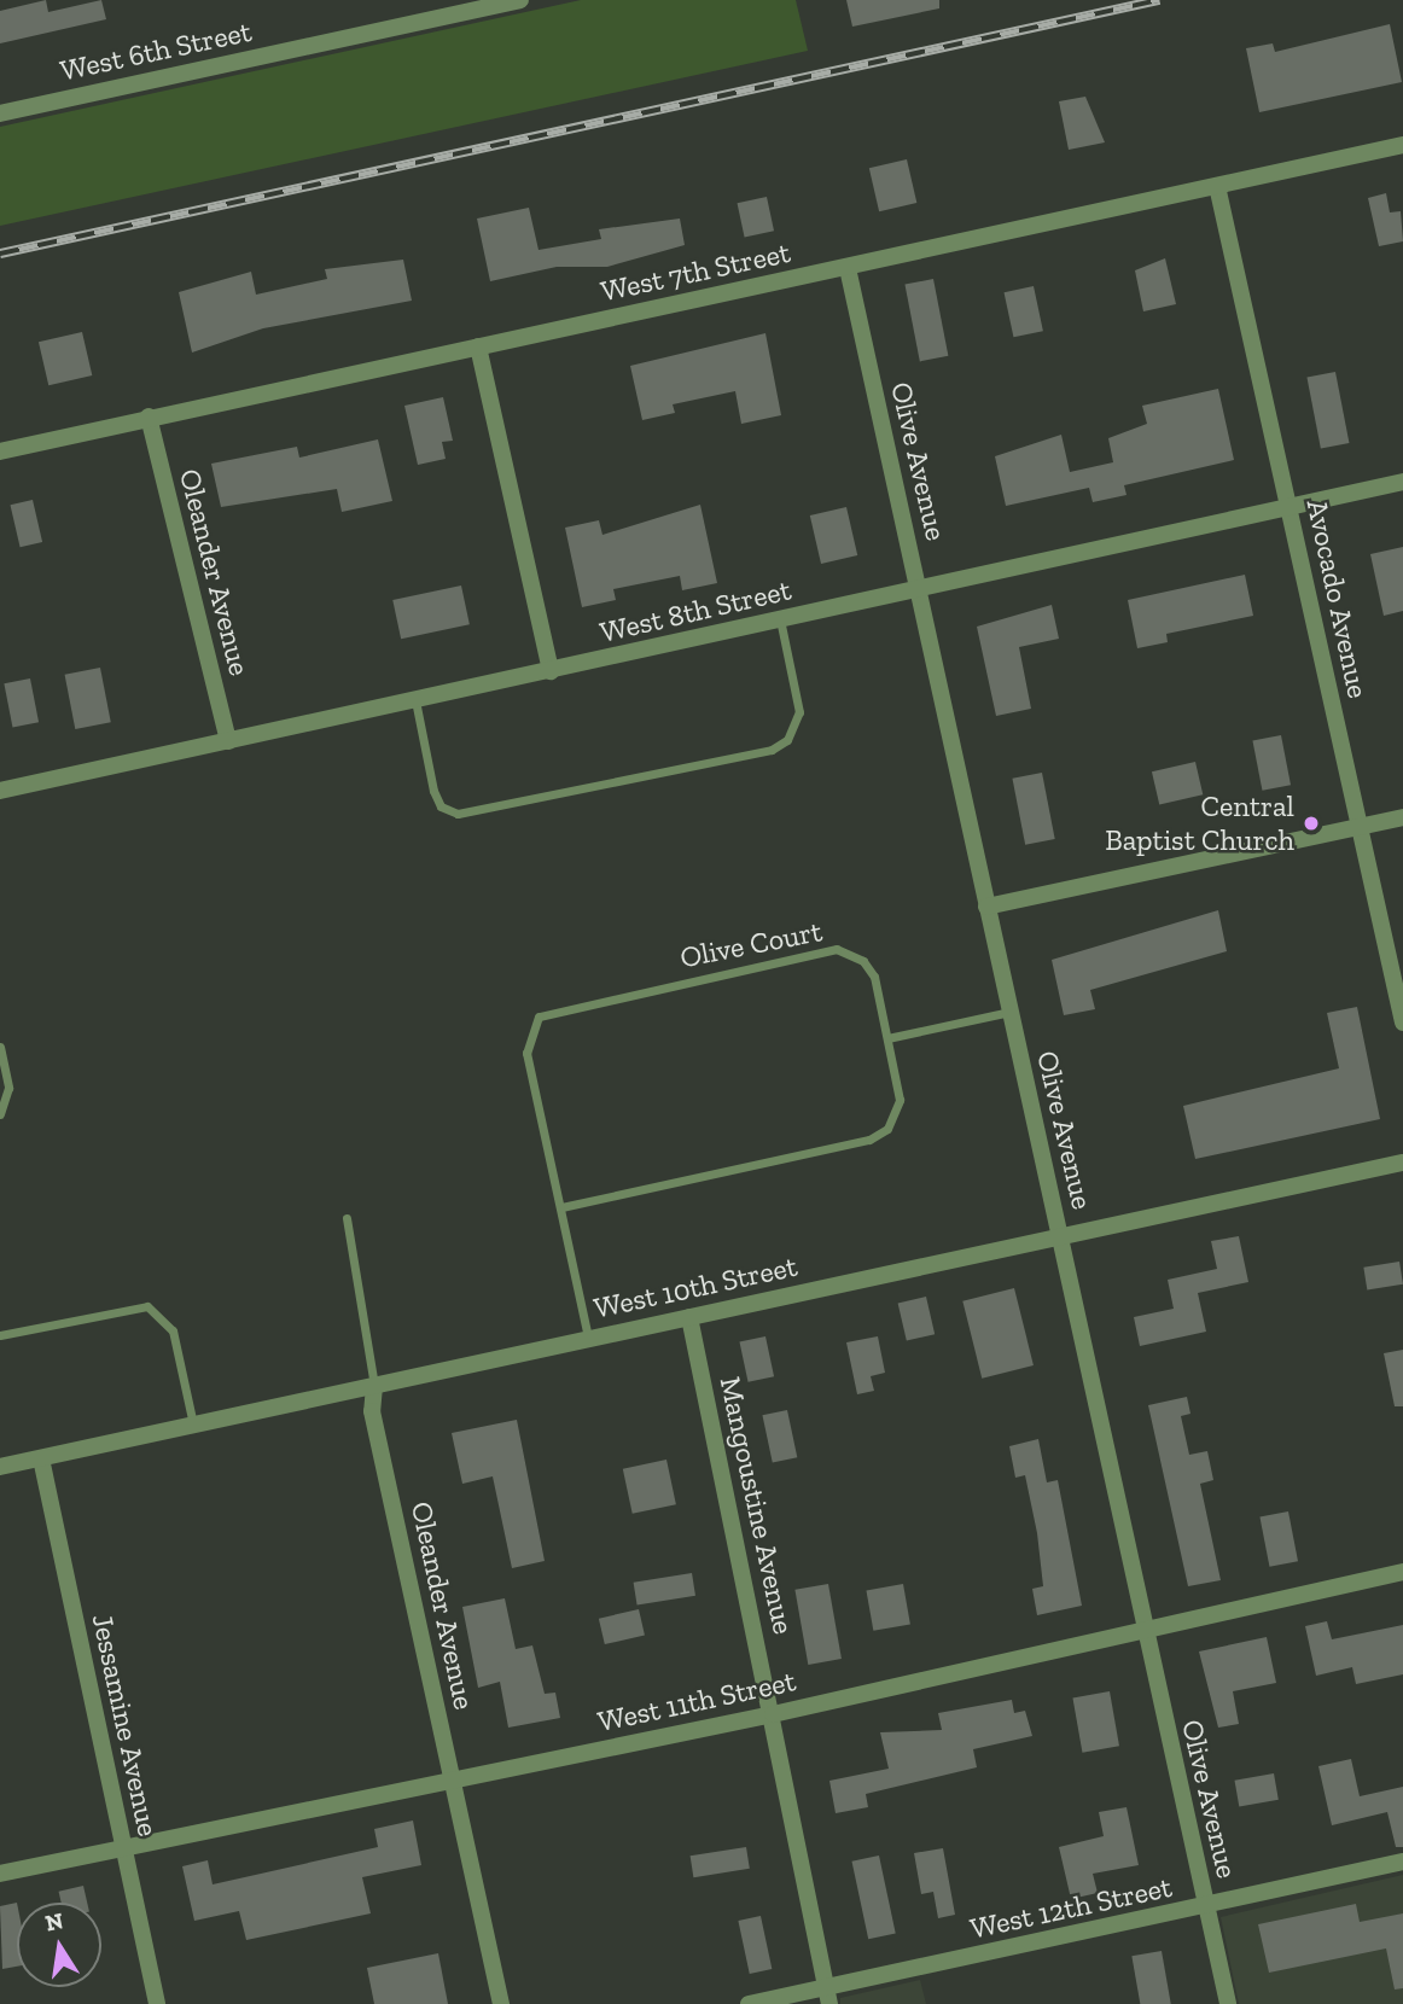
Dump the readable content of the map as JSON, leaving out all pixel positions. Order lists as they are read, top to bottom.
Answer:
{
  "streets": {
    "street": [
      "West 6th Street",
      "West 7th Street",
      "Olive Avenue",
      "Oleander Avenue",
      "Avocado Avenue",
      "West 8th Street",
      "West 10th Street",
      "Mangoustine Avenue",
      "West 11th Street",
      "Jessamine Avenue",
      "West 12th Street"
    ],
    "lane": ["Olive Court"]
  },
  "crossings": [
    ["West 7th Street", "Olive Avenue"],
    ["West 7th Street", "Oleander Avenue"],
    ["West 7th Street", "Avocado Avenue"],
    ["Olive Avenue", "West 8th Street"],
    ["Olive Avenue", "West 10th Street"],
    ["Olive Avenue", "West 11th Street"],
    ["Olive Avenue", "West 12th Street"],
    ["Oleander Avenue", "West 8th Street"],
    ["Oleander Avenue", "West 10th Street"],
    ["Oleander Avenue", "West 11th Street"],
    ["Avocado Avenue", "West 8th Street"],
    ["Olive Court", "West 10th Street"],
    ["West 10th Street", "Mangoustine Avenue"],
    ["West 10th Street", "Jessamine Avenue"],
    ["Mangoustine Avenue", "West 11th Street"],
    ["Mangoustine Avenue", "West 12th Street"],
    ["West 11th Street", "Jessamine Avenue"]
  ],
  "places": ["Central Baptist Church"],
  "north": "top"
}
